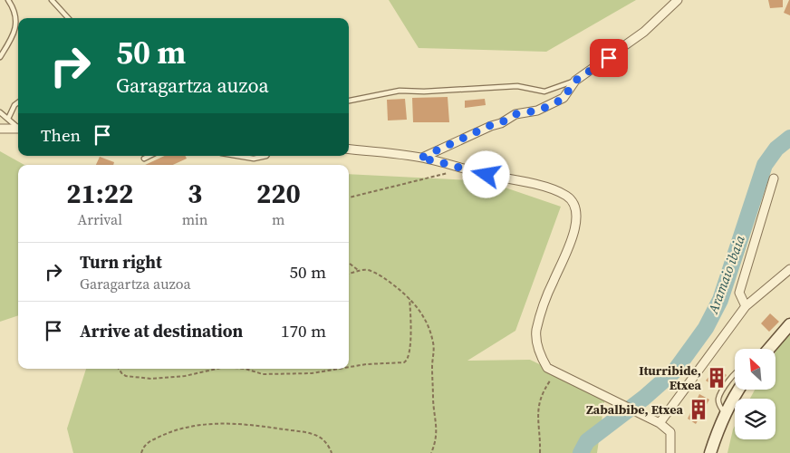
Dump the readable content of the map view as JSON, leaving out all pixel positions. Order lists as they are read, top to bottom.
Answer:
{
  "water": ["Aramaio ibaia"],
  "places": {
    "building": ["Iturribide, Etxea", "Zabalbibe, Etxea"]
  },
  "north": "top left",
  "page": {
    "turn": ["50 m", "Garagartza auzoa"],
    "then": "Then",
    "eta": [
      "21:22",
      "Arrival",
      "3",
      "min",
      "220",
      "m"
    ],
    "list": [
      {
        "name": "Turn right",
        "note": "Garagartza auzoa",
        "value": "50 m"
      },
      {
        "name": "Arrive at destination",
        "value": "170 m"
      }
    ]
  }
}
